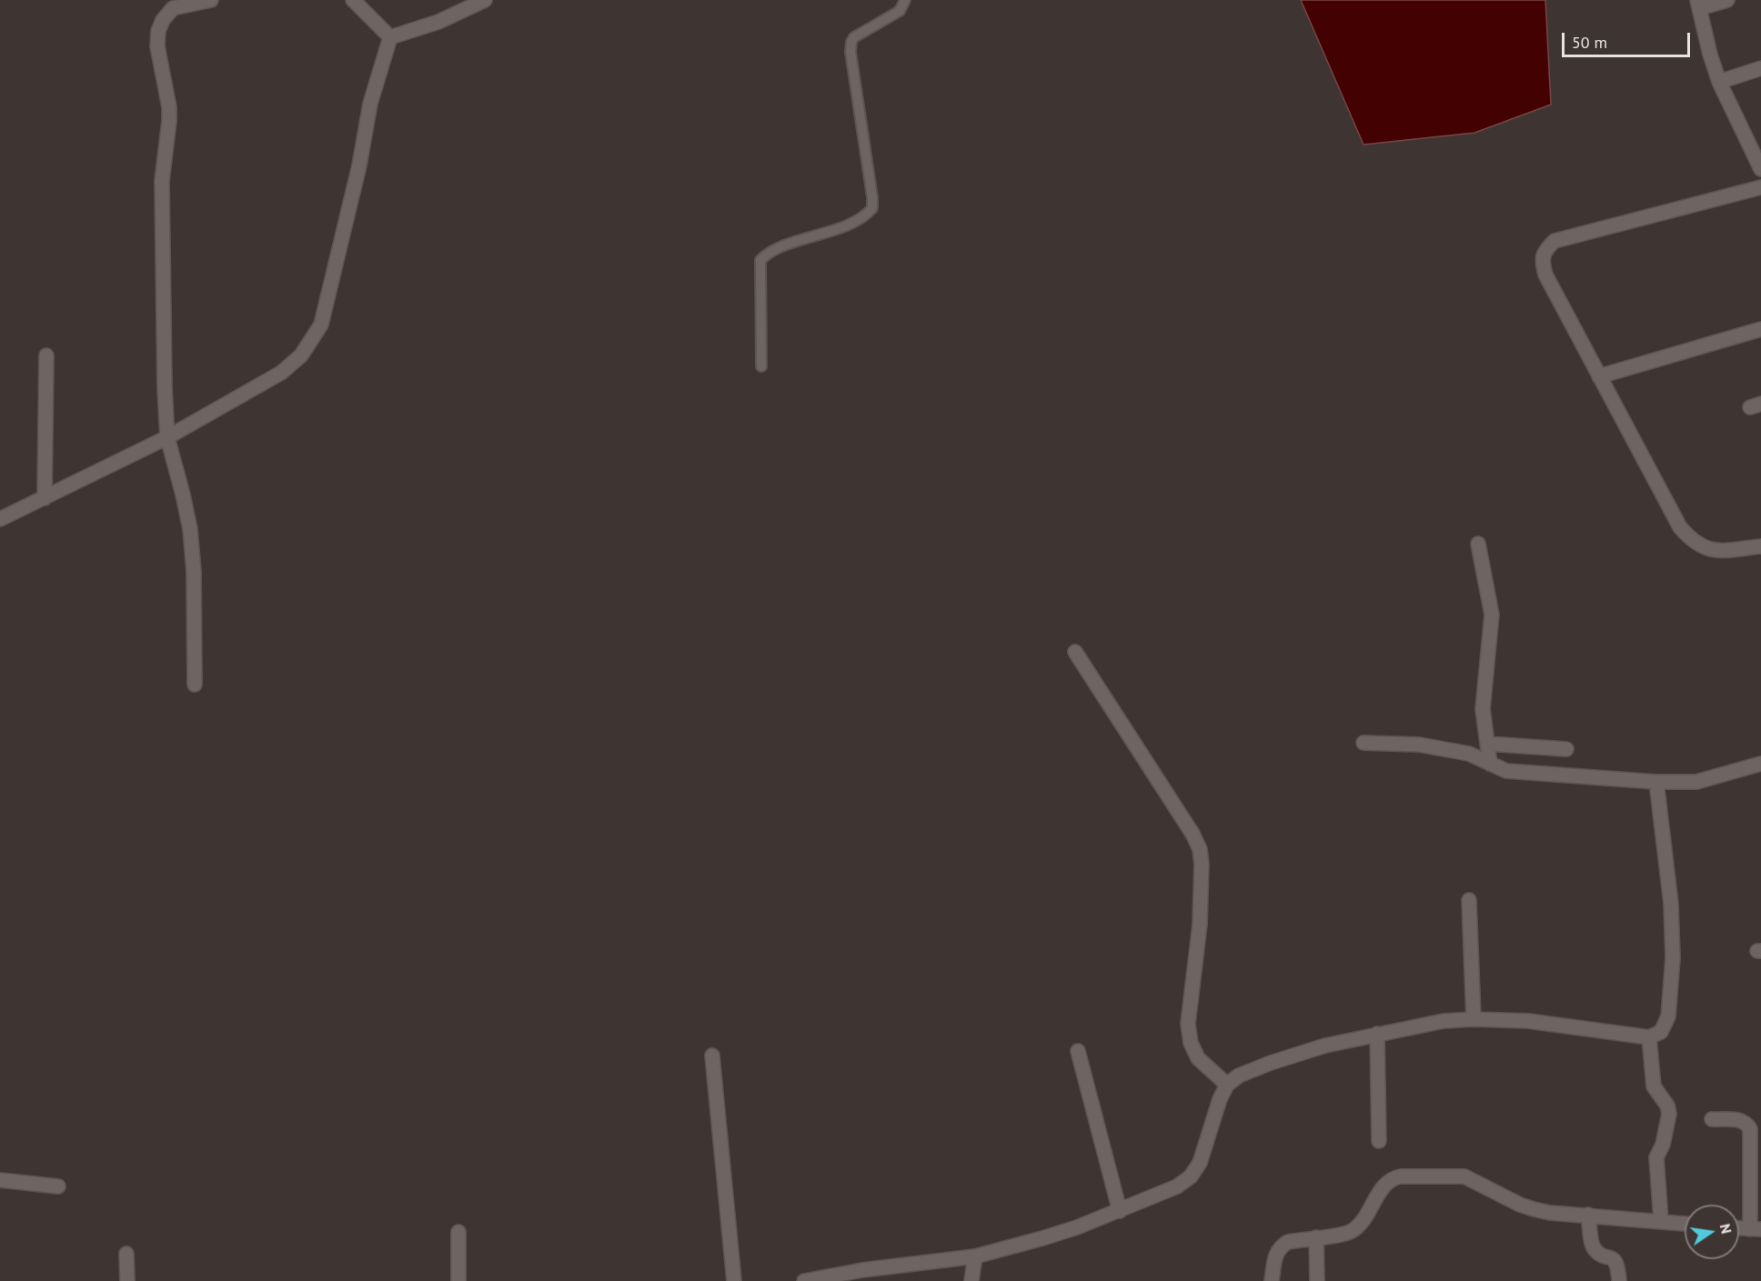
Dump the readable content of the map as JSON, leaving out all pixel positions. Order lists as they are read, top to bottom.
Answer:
{
  "scale_bar": "50 m",
  "north": "right"
}
